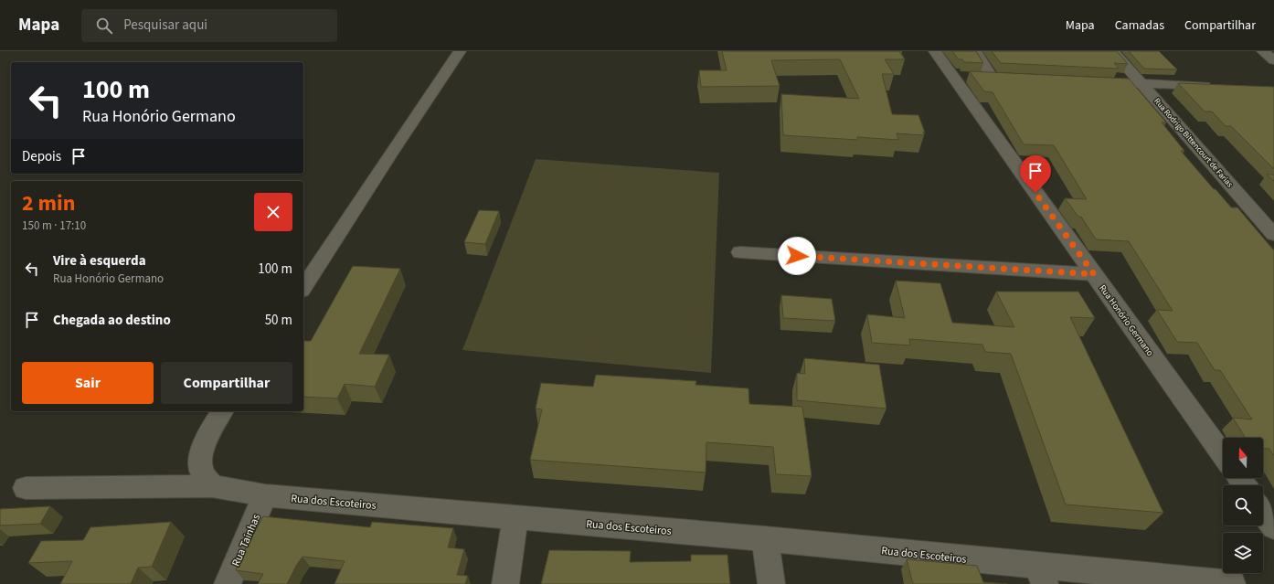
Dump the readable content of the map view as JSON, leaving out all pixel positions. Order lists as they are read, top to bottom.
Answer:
{
  "streets": {
    "street": [
      "Rua Rodrigo Bittencourt de Farias",
      "Rua Honório Germano",
      "Rua dos Escoteiros",
      "Rua Tainhas"
    ]
  },
  "crossings": [
    ["Rua dos Escoteiros", "Rua Tainhas"]
  ],
  "north": "top",
  "page": {
    "header": "Mapa",
    "search": "Pesquisar aqui",
    "nav": ["Mapa", "Camadas", "Compartilhar"],
    "turn": ["100 m", "Rua Honório Germano"],
    "then": "Depois",
    "heading": ["2 min", "150 m · 17:10"],
    "list": [
      {
        "name": "Vire à esquerda",
        "note": "Rua Honório Germano",
        "value": "100 m"
      },
      {
        "name": "Chegada ao destino",
        "value": "50 m"
      }
    ],
    "buttons": ["Sair", "Compartilhar"]
  }
}
